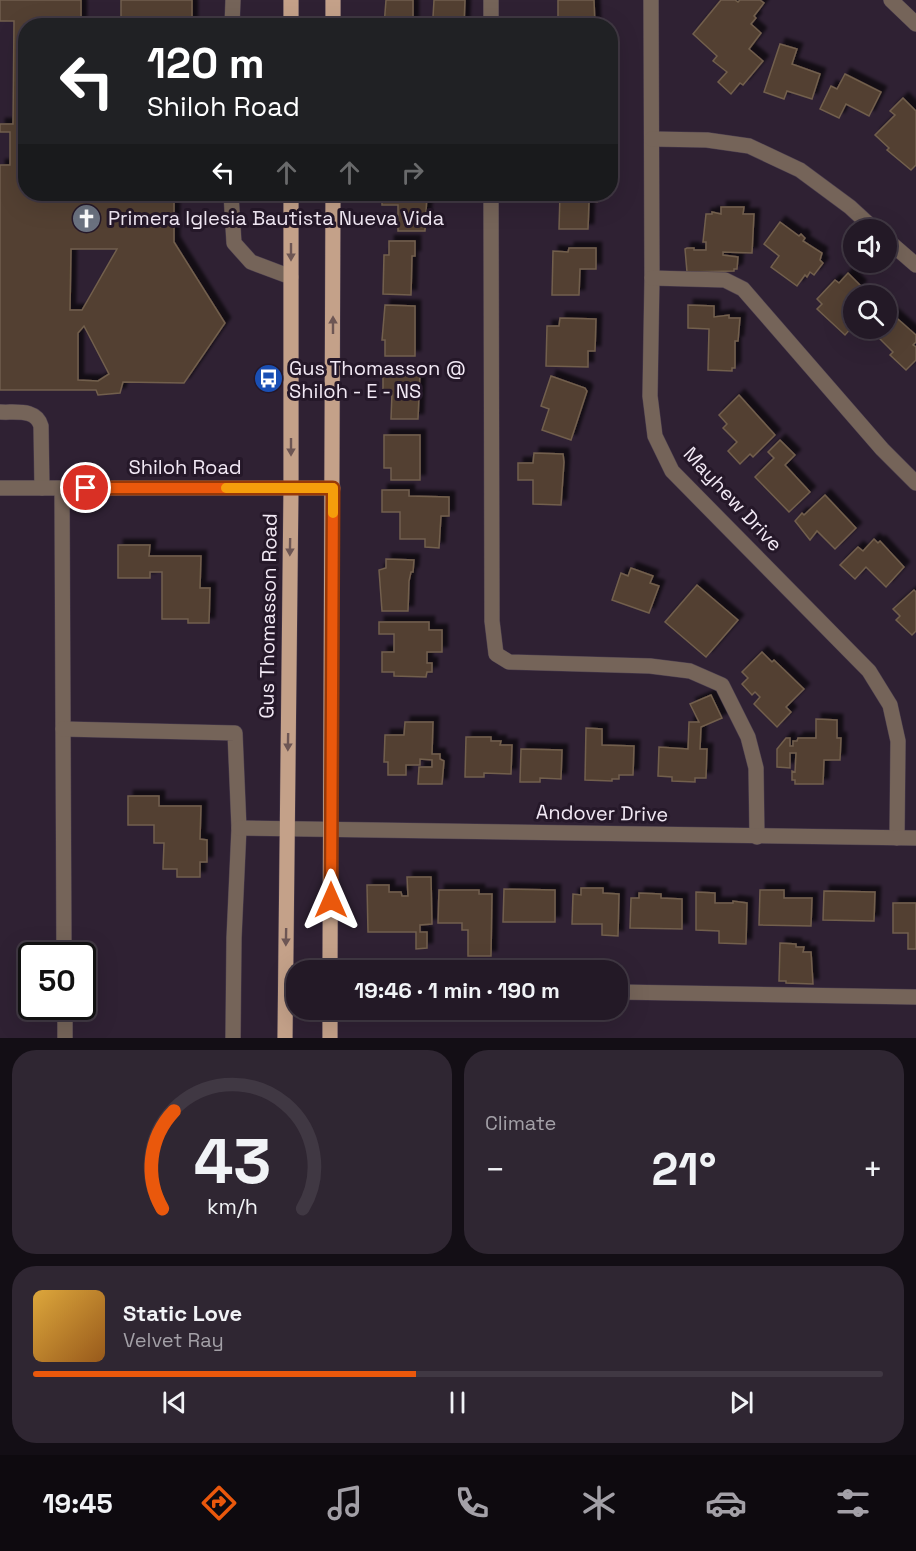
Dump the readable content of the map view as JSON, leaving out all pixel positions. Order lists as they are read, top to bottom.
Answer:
{
  "streets": {
    "main road": ["Gus Thomasson Road"],
    "street": ["Shiloh Road", "Mayhew Drive", "Andover Drive"]
  },
  "crossings": [
    ["Shiloh Road", "Gus Thomasson Road"],
    ["Mayhew Drive", "Andover Drive"],
    ["Gus Thomasson Road", "Andover Drive"]
  ],
  "places": {
    "church": ["Primera Iglesia Bautista Nueva Vida"],
    "bus stop": ["Gus Thomasson @ Shiloh - E - NS"]
  },
  "page": {
    "turn": ["120 m", "Shiloh Road"],
    "limit": "50",
    "trip": "19:46 · 1 min · 190 m",
    "tile": "Climate",
    "heat": ["−", "21°", "+"],
    "song": ["Static Love", "Velvet Ray"],
    "tabs": "19:45",
    "gauge": ["43", "km/h"]
  }
}
